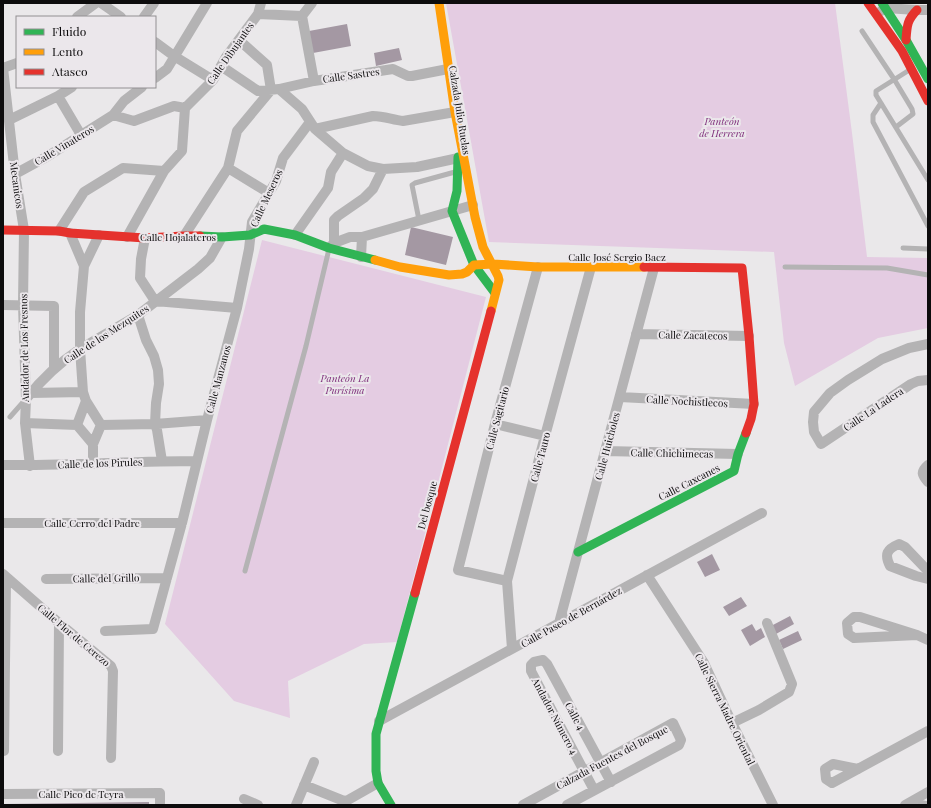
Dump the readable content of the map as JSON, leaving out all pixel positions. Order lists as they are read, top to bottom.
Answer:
{
  "streets": {
    "street": [
      "Calle Dibujantes",
      "Calle Sastres",
      "Calzada Julio Ruelas",
      "Calle Vinateros",
      "Mecanicos",
      "Calle Meseros",
      "Calle Hojalateros",
      "Calle José Sergio Baez",
      "Calle de los Mezquites",
      "Calle Zacatecos",
      "Andador de Los Fresnos",
      "Calle Manzanos",
      "Calle Nochistlecos",
      "Calle La Ladera",
      "Calle Sagitario",
      "Calle Huicholes",
      "Calle Chichimecas",
      "Calle Tauro",
      "Calle de los Pirules",
      "Calle Caxcanes",
      "Del bosque",
      "Calle Cerro del Padre",
      "Calle del Grillo",
      "Calle Paseo de Bernárdez",
      "Calle Flor de Cerezo",
      "Calle Sierra Madre Oriental",
      "Andador Número 4",
      "Calle 4",
      "Calzada Fuentes del Bosque",
      "Calle Pico de Teyra"
    ]
  },
  "crossings": [
    ["Calle Dibujantes", "Calle Sastres"],
    ["Calle Sastres", "Calzada Julio Ruelas"],
    ["Calzada Julio Ruelas", "Calle José Sergio Baez"],
    ["Calzada Julio Ruelas", "Del bosque"],
    ["Calle Vinateros", "Mecanicos"],
    ["Mecanicos", "Calle Hojalateros"],
    ["Mecanicos", "Andador de Los Fresnos"],
    ["Calle Meseros", "Calle Hojalateros"],
    ["Calle Meseros", "Calle Manzanos"],
    ["Calle Hojalateros", "Calle de los Mezquites"],
    ["Calle Hojalateros", "Andador de Los Fresnos"],
    ["Calle Hojalateros", "Calle Manzanos"],
    ["Calle José Sergio Baez", "Calle Sagitario"],
    ["Calle José Sergio Baez", "Calle Huicholes"],
    ["Calle José Sergio Baez", "Calle Tauro"],
    ["Calle José Sergio Baez", "Calle Caxcanes"],
    ["Calle José Sergio Baez", "Del bosque"],
    ["Calle de los Mezquites", "Andador de Los Fresnos"],
    ["Calle Zacatecos", "Calle Huicholes"],
    ["Calle Zacatecos", "Calle Caxcanes"],
    ["Andador de Los Fresnos", "Calle de los Pirules"],
    ["Calle Manzanos", "Calle de los Pirules"],
    ["Calle Manzanos", "Calle Cerro del Padre"],
    ["Calle Manzanos", "Calle del Grillo"],
    ["Calle Nochistlecos", "Calle Huicholes"],
    ["Calle Nochistlecos", "Calle Caxcanes"],
    ["Calle Sagitario", "Calle Tauro"],
    ["Calle Huicholes", "Calle Chichimecas"],
    ["Calle Huicholes", "Calle Caxcanes"],
    ["Calle Huicholes", "Calle Paseo de Bernárdez"],
    ["Calle Chichimecas", "Calle Caxcanes"],
    ["Calle Tauro", "Calle Paseo de Bernárdez"],
    ["Del bosque", "Calle Paseo de Bernárdez"],
    ["Calle Paseo de Bernárdez", "Calle Sierra Madre Oriental"],
    ["Andador Número 4", "Calle 4"],
    ["Andador Número 4", "Calzada Fuentes del Bosque"],
    ["Calle 4", "Calzada Fuentes del Bosque"]
  ],
  "parks": ["Panteón de Herrera", "Panteón La Purísima"],
  "legend": ["Fluido", "Lento", "Atasco"]
}
